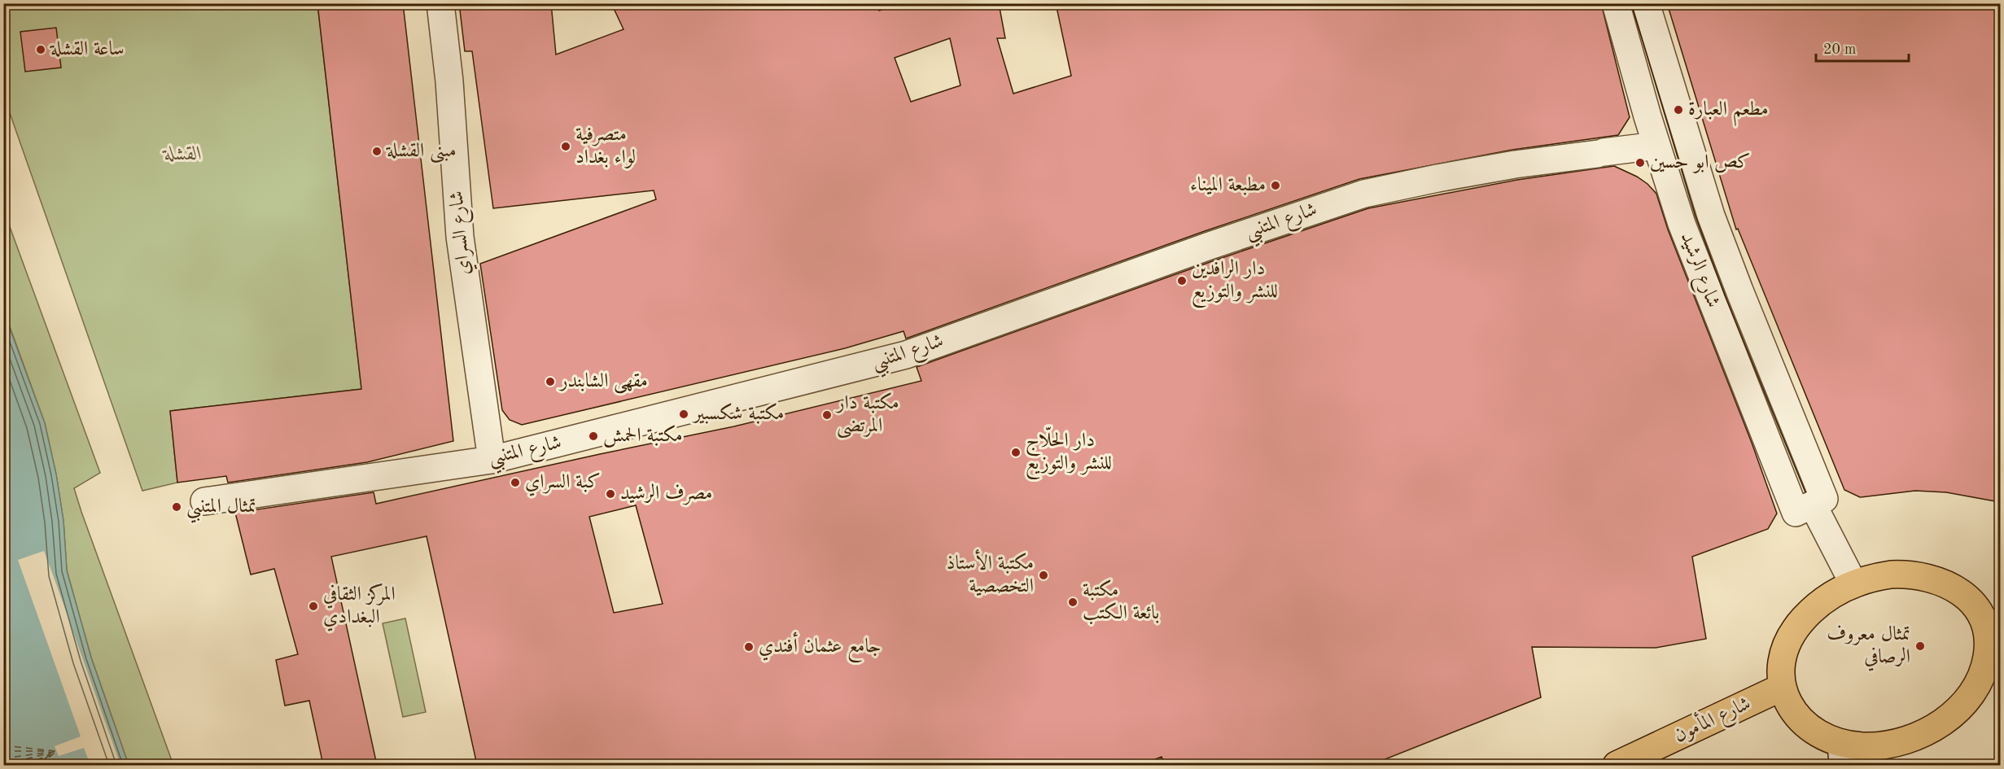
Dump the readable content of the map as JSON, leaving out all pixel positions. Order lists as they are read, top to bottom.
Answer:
{
  "streets": {
    "main road": ["شارع المأمون"],
    "street": ["شارع المتنبي", "شارع السراي", "شارع الرشيد"]
  },
  "crossings": [
    ["شارع المتنبي", "شارع السراي"],
    ["شارع المتنبي", "شارع الرشيد"]
  ],
  "parks": ["القشلة"],
  "places": [
    "ساعة القشلة",
    "مطعم العبارة",
    "متصرفية لواء بغداد",
    "مبنى القشلة",
    "كص ابو حسين",
    "مطبعة الميناء",
    "دار الرافدين للنشر والتوزيع",
    "مقهى الشابندر",
    "مكتبة شكسبير",
    "مكتبة دار المرتضى",
    "مكتبة الحمش",
    "دار الحلّاج للنشر والتوزيع",
    "كبة السراي",
    "مصرف الرشيد",
    "تمثال المتنبي",
    "مكتبة الأستاذ التخصصية",
    "مكتبة بائعة الكتب",
    "المركز الثقافي البغدادي",
    "تمثال معروف الرصافي",
    "جامع عثمان أفندي"
  ],
  "scale_bar": "20 m"
}
